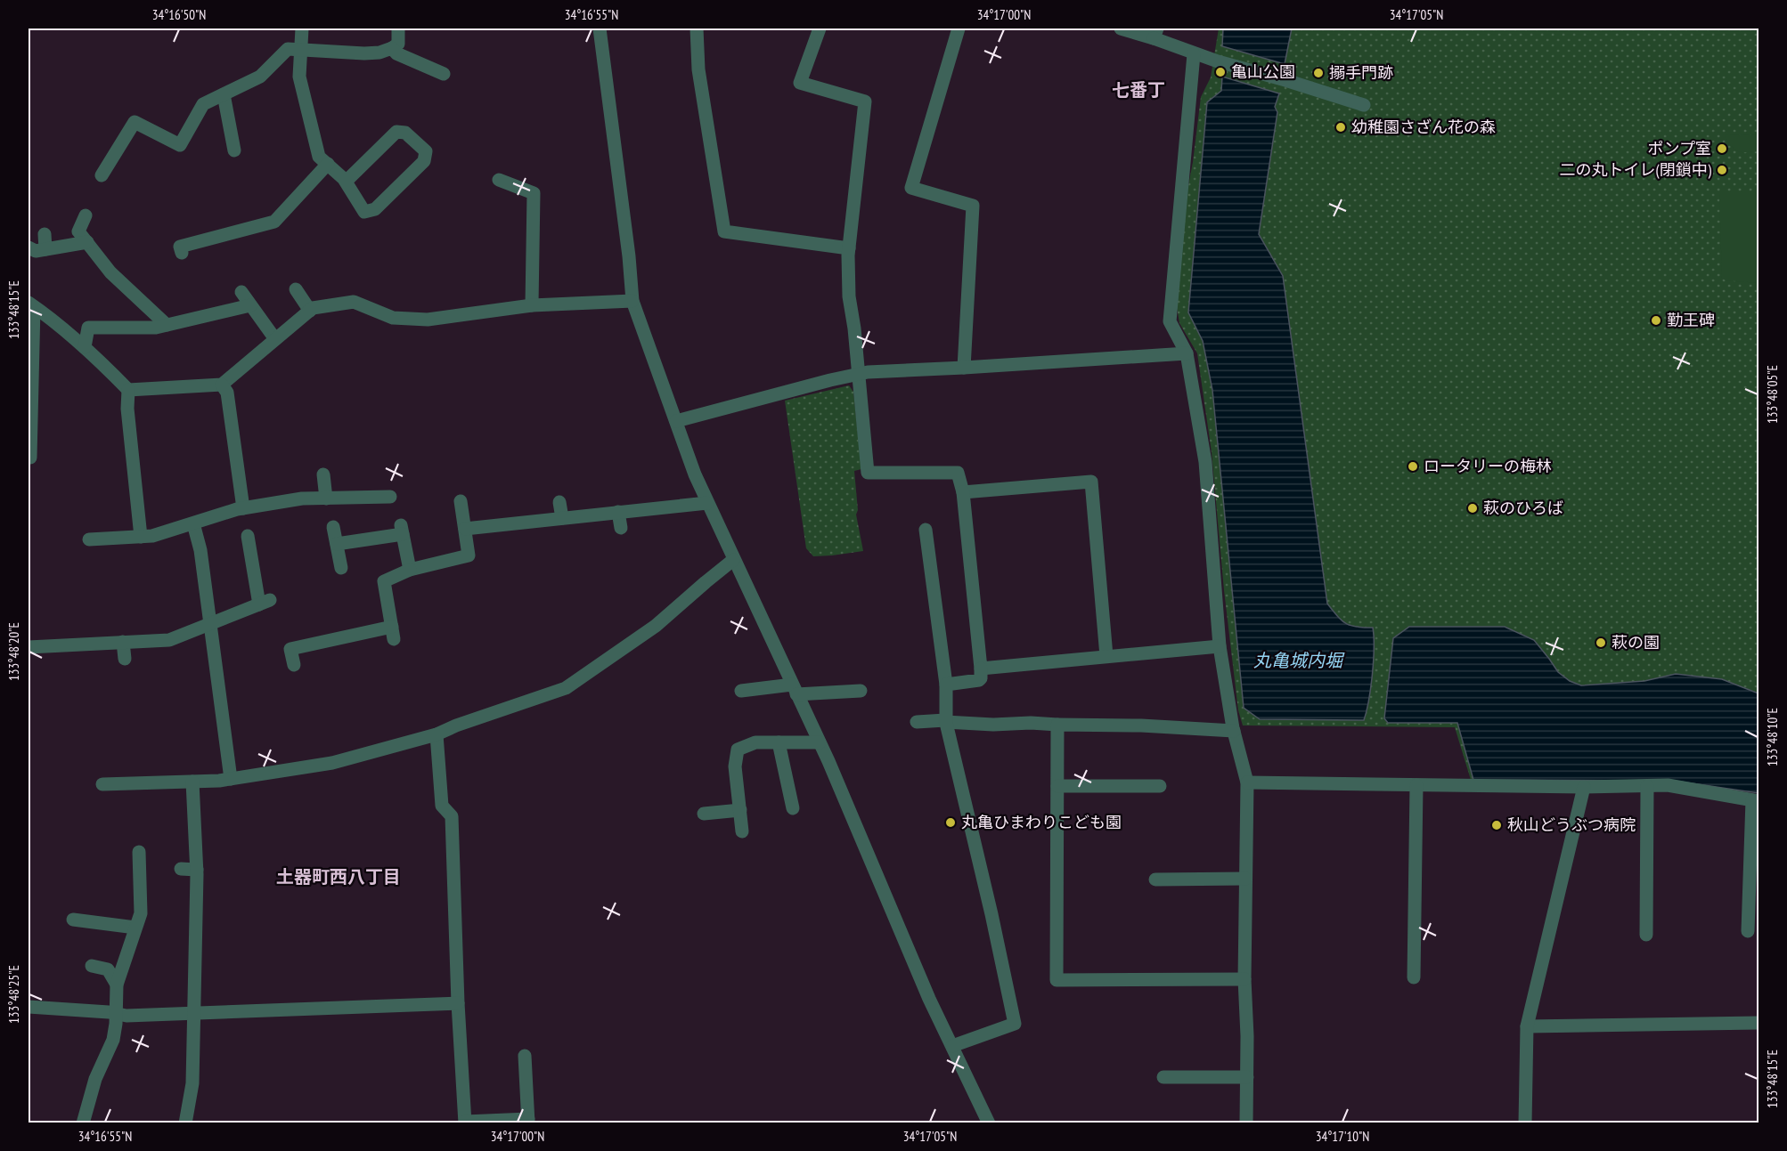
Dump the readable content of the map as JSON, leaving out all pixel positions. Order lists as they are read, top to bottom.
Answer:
{
  "districts": ["七番丁", "土器町西八丁目"],
  "water": ["丸亀城内堀"],
  "places": [
    "亀山公園",
    "搦手門跡",
    "幼稚園さざん花の森",
    "ポンプ室",
    "二の丸トイレ(閉鎖中)",
    "勤王碑",
    "ロータリーの梅林",
    "萩のひろば",
    "萩の園",
    "丸亀ひまわりこども園",
    "秋山どうぶつ病院"
  ],
  "coordinates": [
    "34°16'50\"N",
    "34°16'55\"N",
    "34°17'00\"N",
    "34°17'05\"N",
    "133°48'15\"E",
    "133°48'05\"E",
    "133°48'20\"E",
    "133°48'10\"E",
    "133°48'25\"E",
    "34°17'10\"N"
  ]
}
